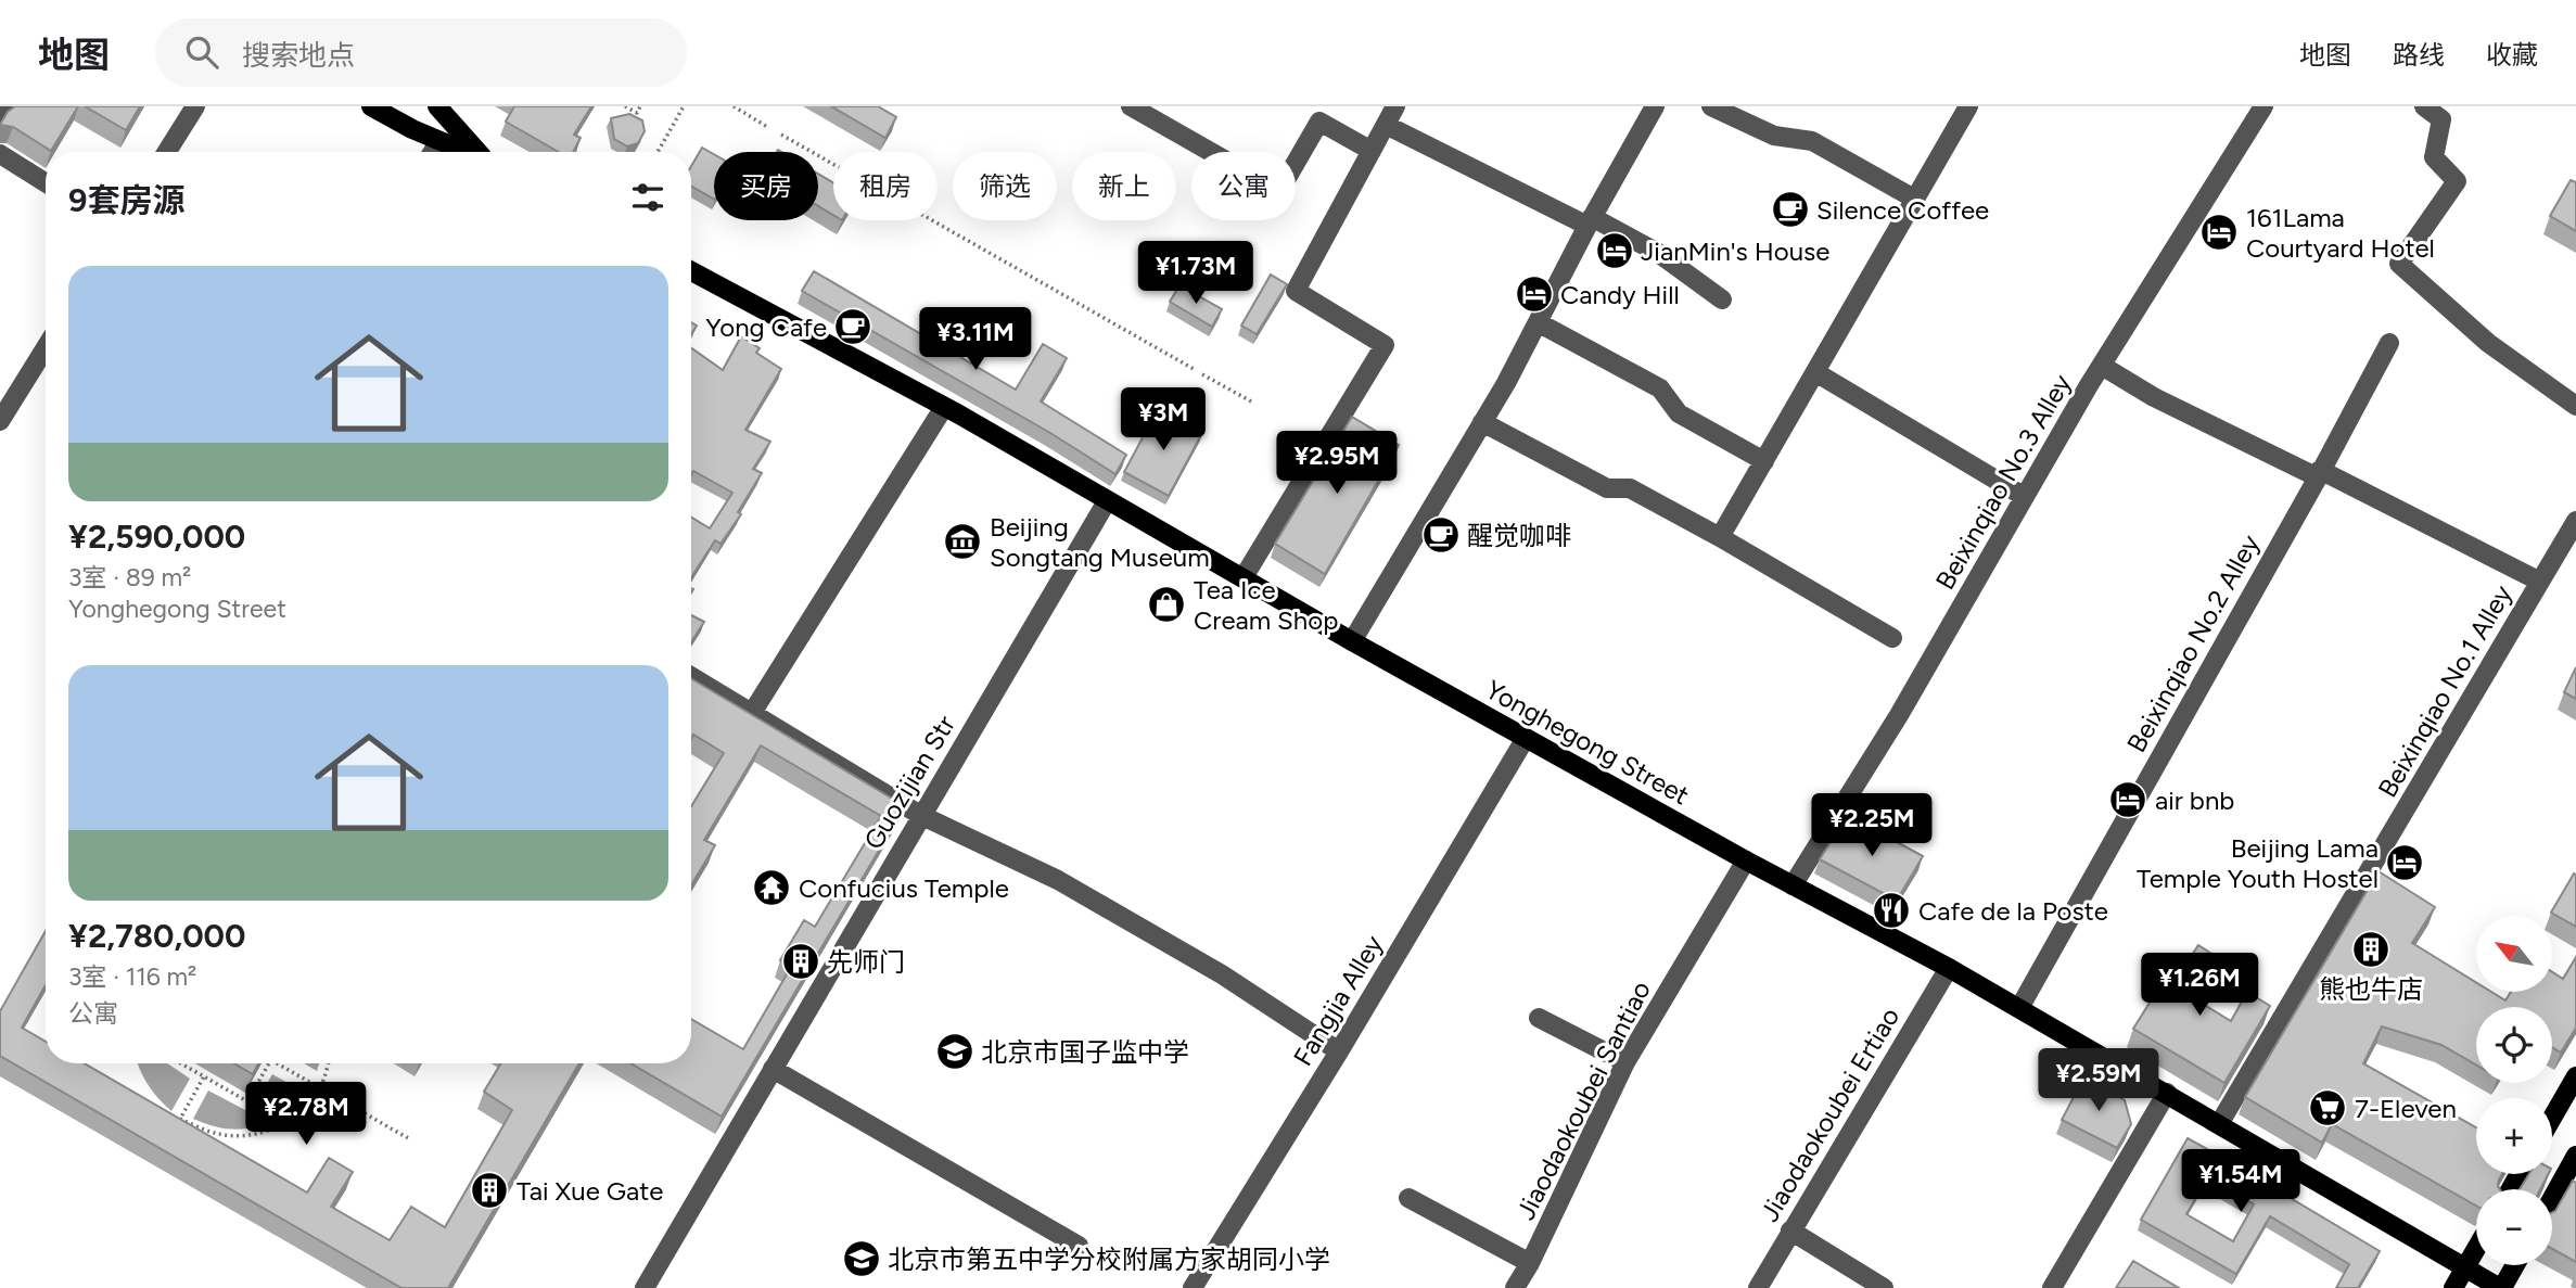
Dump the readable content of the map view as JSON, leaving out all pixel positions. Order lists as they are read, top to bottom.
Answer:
{
  "streets": {
    "main road": ["Yonghegong Street"],
    "street": [
      "Beixinqiao No.3 Alley",
      "Beixinqiao No.2 Alley",
      "Beixinqiao No.1 Alley",
      "Guozijian Str",
      "Fangjia Alley",
      "Jiaodaokoubei Santiao",
      "Jiaodaokoubei Ertiao"
    ]
  },
  "crossings": [
    ["Beixinqiao No.3 Alley", "Yonghegong Street"],
    ["Beixinqiao No.2 Alley", "Yonghegong Street"],
    ["Beixinqiao No.1 Alley", "Yonghegong Street"],
    ["Yonghegong Street", "Guozijian Str"],
    ["Yonghegong Street", "Fangjia Alley"],
    ["Yonghegong Street", "Jiaodaokoubei Santiao"],
    ["Yonghegong Street", "Jiaodaokoubei Ertiao"]
  ],
  "places": {
    "cafe": ["Silence Coffee", "Yong Cafe", "醒觉咖啡"],
    "hotel": [
      "161Lama Courtyard Hotel",
      "JianMin's House",
      "Candy Hill",
      "air bnb",
      "Beijing Lama Temple Youth Hostel"
    ],
    "museum": ["Beijing Songtang Museum"],
    "shop": ["Tea Ice Cream Shop"],
    "temple": ["Confucius Temple"],
    "restaurant": ["Cafe de la Poste"],
    "building": ["熊也牛店", "先师门", "Tai Xue Gate"],
    "school or university": ["北京市国子监中学", "北京市第五中学分校附属方家胡同小学"],
    "supermarket": ["7-Eleven"]
  },
  "north": "top left",
  "page": {
    "header": "地图",
    "search": "搜索地点",
    "nav": ["地图", "路线", "收藏"],
    "chip": [
      "买房",
      "租房",
      "筛选",
      "新上",
      "公寓"
    ],
    "heading": "9套房源",
    "price": [
      "¥1.73M",
      "¥3.11M",
      "¥3M",
      "¥2.95M",
      "¥2.25M",
      "¥1.26M",
      "¥2.59M",
      "¥2.78M",
      "¥1.54M"
    ],
    "list": [
      {
        "name": "¥2,590,000",
        "note": "3室 · 89 m² · Yonghegong Street"
      },
      {
        "name": "¥2,780,000",
        "note": "3室 · 116 m² · 公寓"
      }
    ],
    "map_buttons": ["+", "−"]
  }
}
